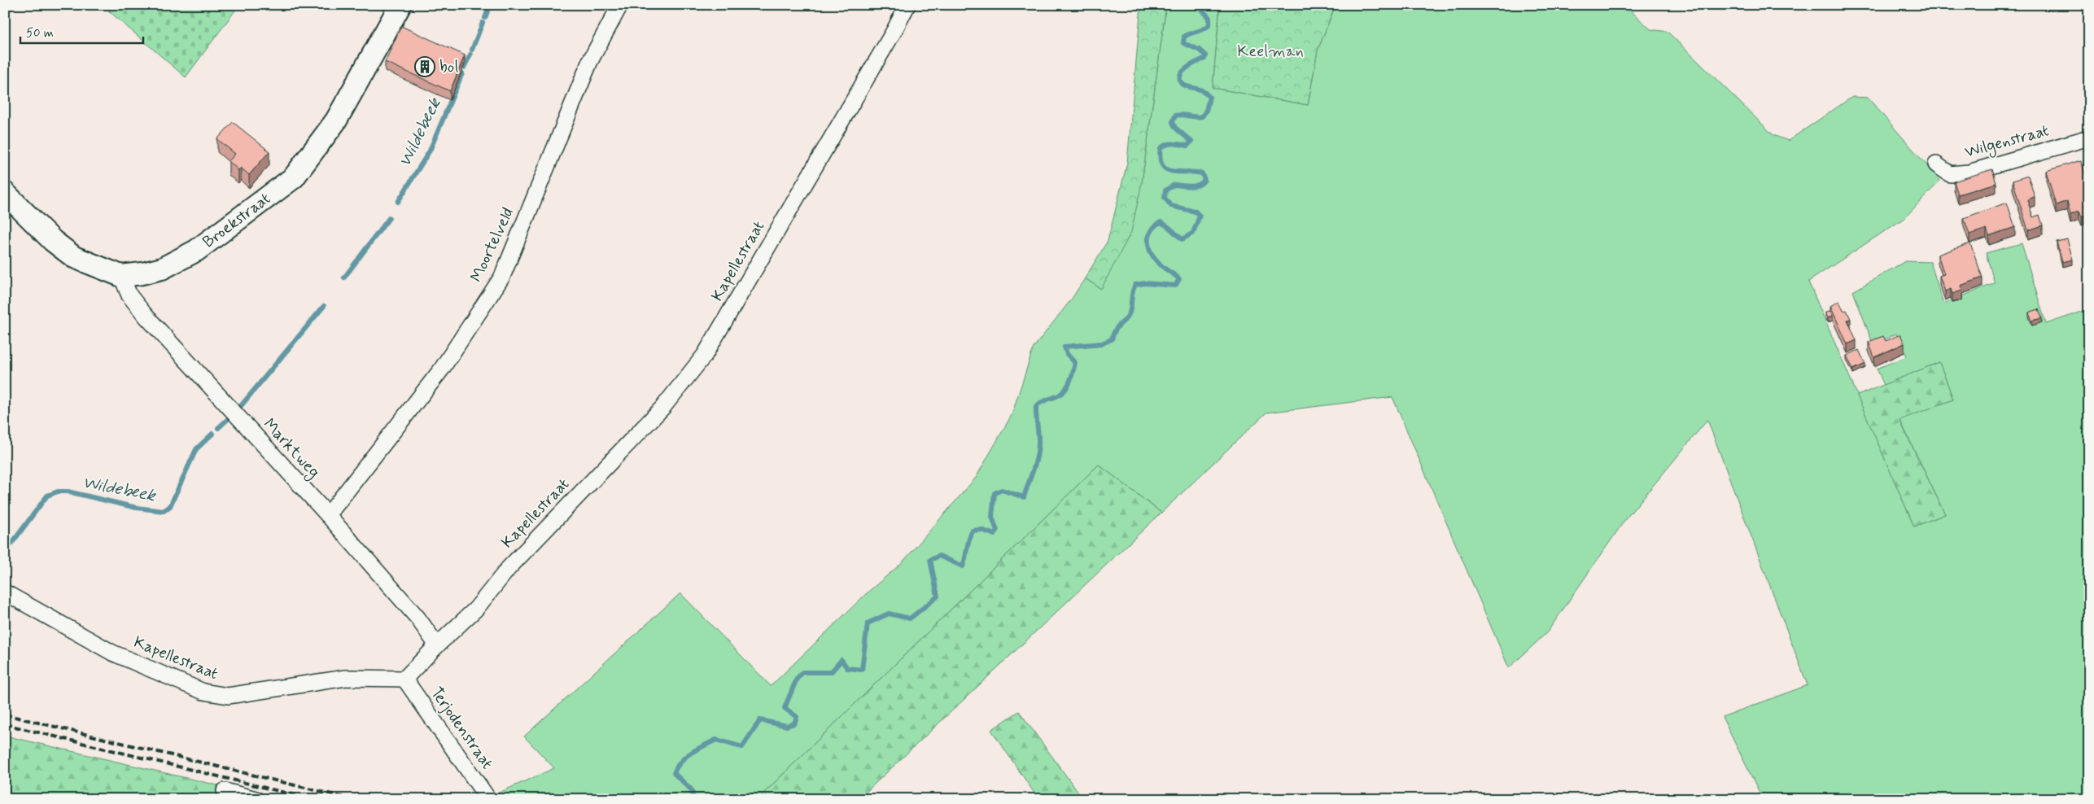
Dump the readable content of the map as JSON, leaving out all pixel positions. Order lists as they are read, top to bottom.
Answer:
{
  "streets": {
    "street": [
      "Wilgenstraat",
      "Broekstraat",
      "Moortelveld",
      "Kapellestraat",
      "Marktweg",
      "Terjodenstraat"
    ]
  },
  "crossings": [
    ["Broekstraat", "Marktweg"],
    ["Moortelveld", "Marktweg"],
    ["Kapellestraat", "Marktweg"],
    ["Kapellestraat", "Terjodenstraat"]
  ],
  "water": ["Wildebeek"],
  "parks": ["Keelman"],
  "places": {
    "building": ["bol"]
  },
  "scale_bar": "50 m"
}
